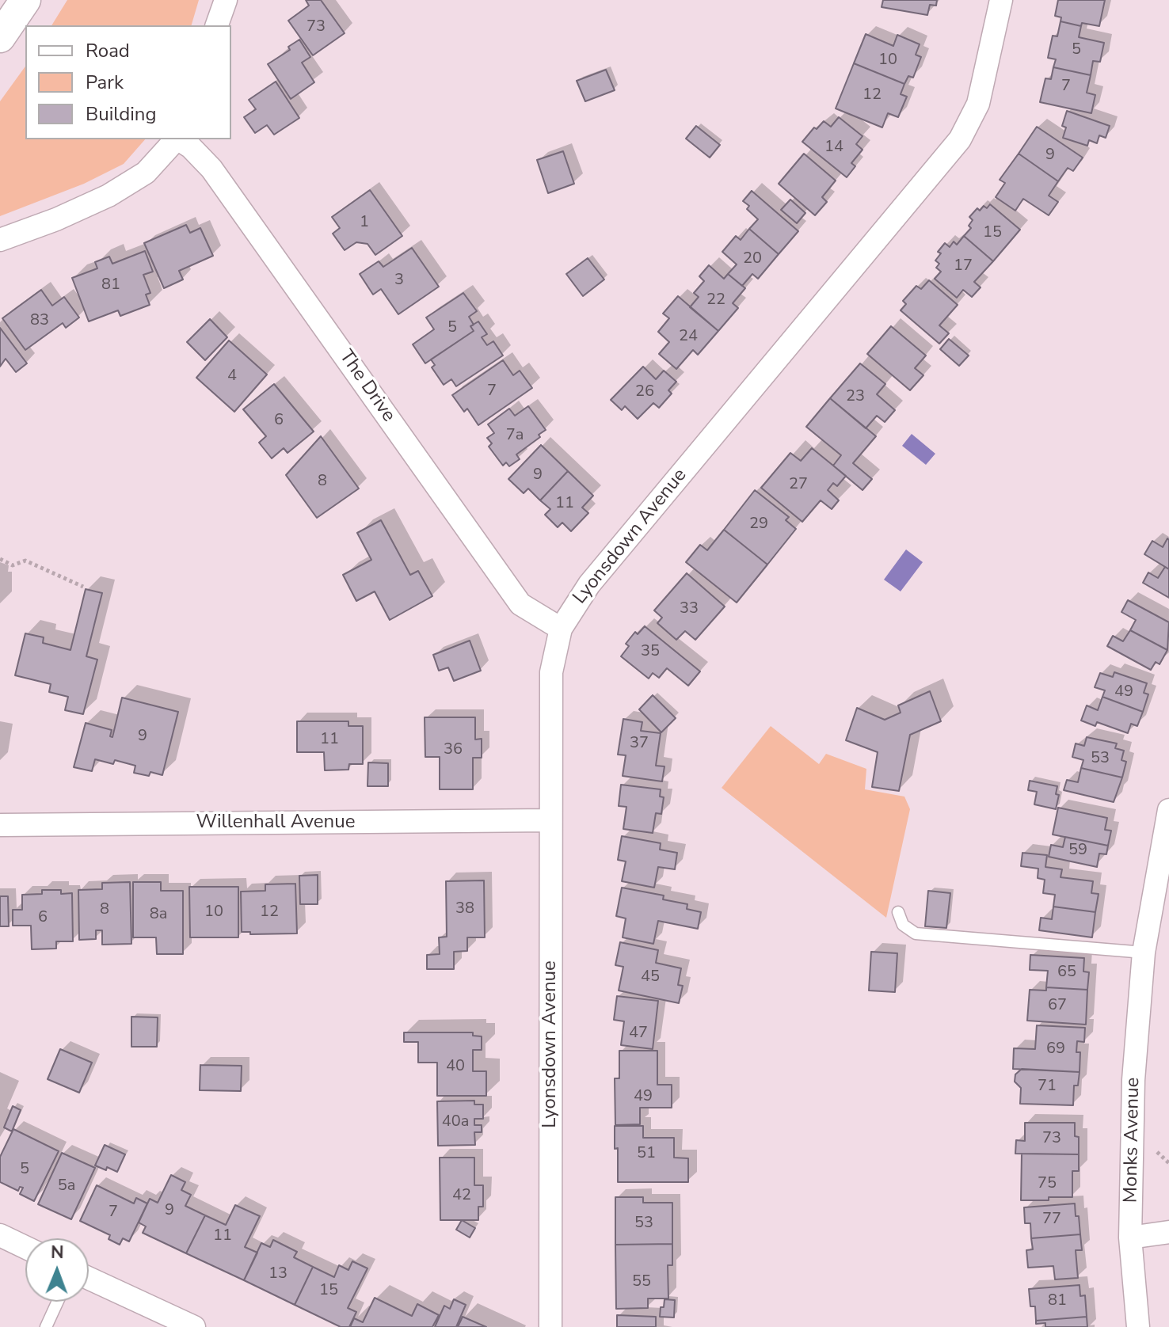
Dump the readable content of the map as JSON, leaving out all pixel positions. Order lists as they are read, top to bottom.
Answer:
{
  "streets": {
    "street": [
      "The Drive",
      "Lyonsdown Avenue",
      "Willenhall Avenue",
      "Monks Avenue"
    ]
  },
  "crossings": [
    ["The Drive", "Lyonsdown Avenue"],
    ["Lyonsdown Avenue", "Willenhall Avenue"]
  ],
  "house_numbers": [
    "73",
    "5",
    "10",
    "7",
    "12",
    "14",
    "9",
    "1",
    "15",
    "20",
    "17",
    "3",
    "81",
    "22",
    "83",
    "5",
    "24",
    "4",
    "7",
    "26",
    "23",
    "6",
    "7a",
    "9",
    "8",
    "27",
    "11",
    "29",
    "33",
    "35",
    "49",
    "9",
    "11",
    "37",
    "36",
    "53",
    "59",
    "38",
    "8",
    "10",
    "12",
    "8a",
    "6",
    "65",
    "45",
    "67",
    "47",
    "69",
    "40",
    "71",
    "49",
    "40a",
    "73",
    "51",
    "5",
    "75",
    "5a",
    "42",
    "9",
    "7",
    "77",
    "53",
    "11",
    "13",
    "55",
    "15",
    "81"
  ],
  "legend": ["Road", "Park", "Building"],
  "north": "top"
}
